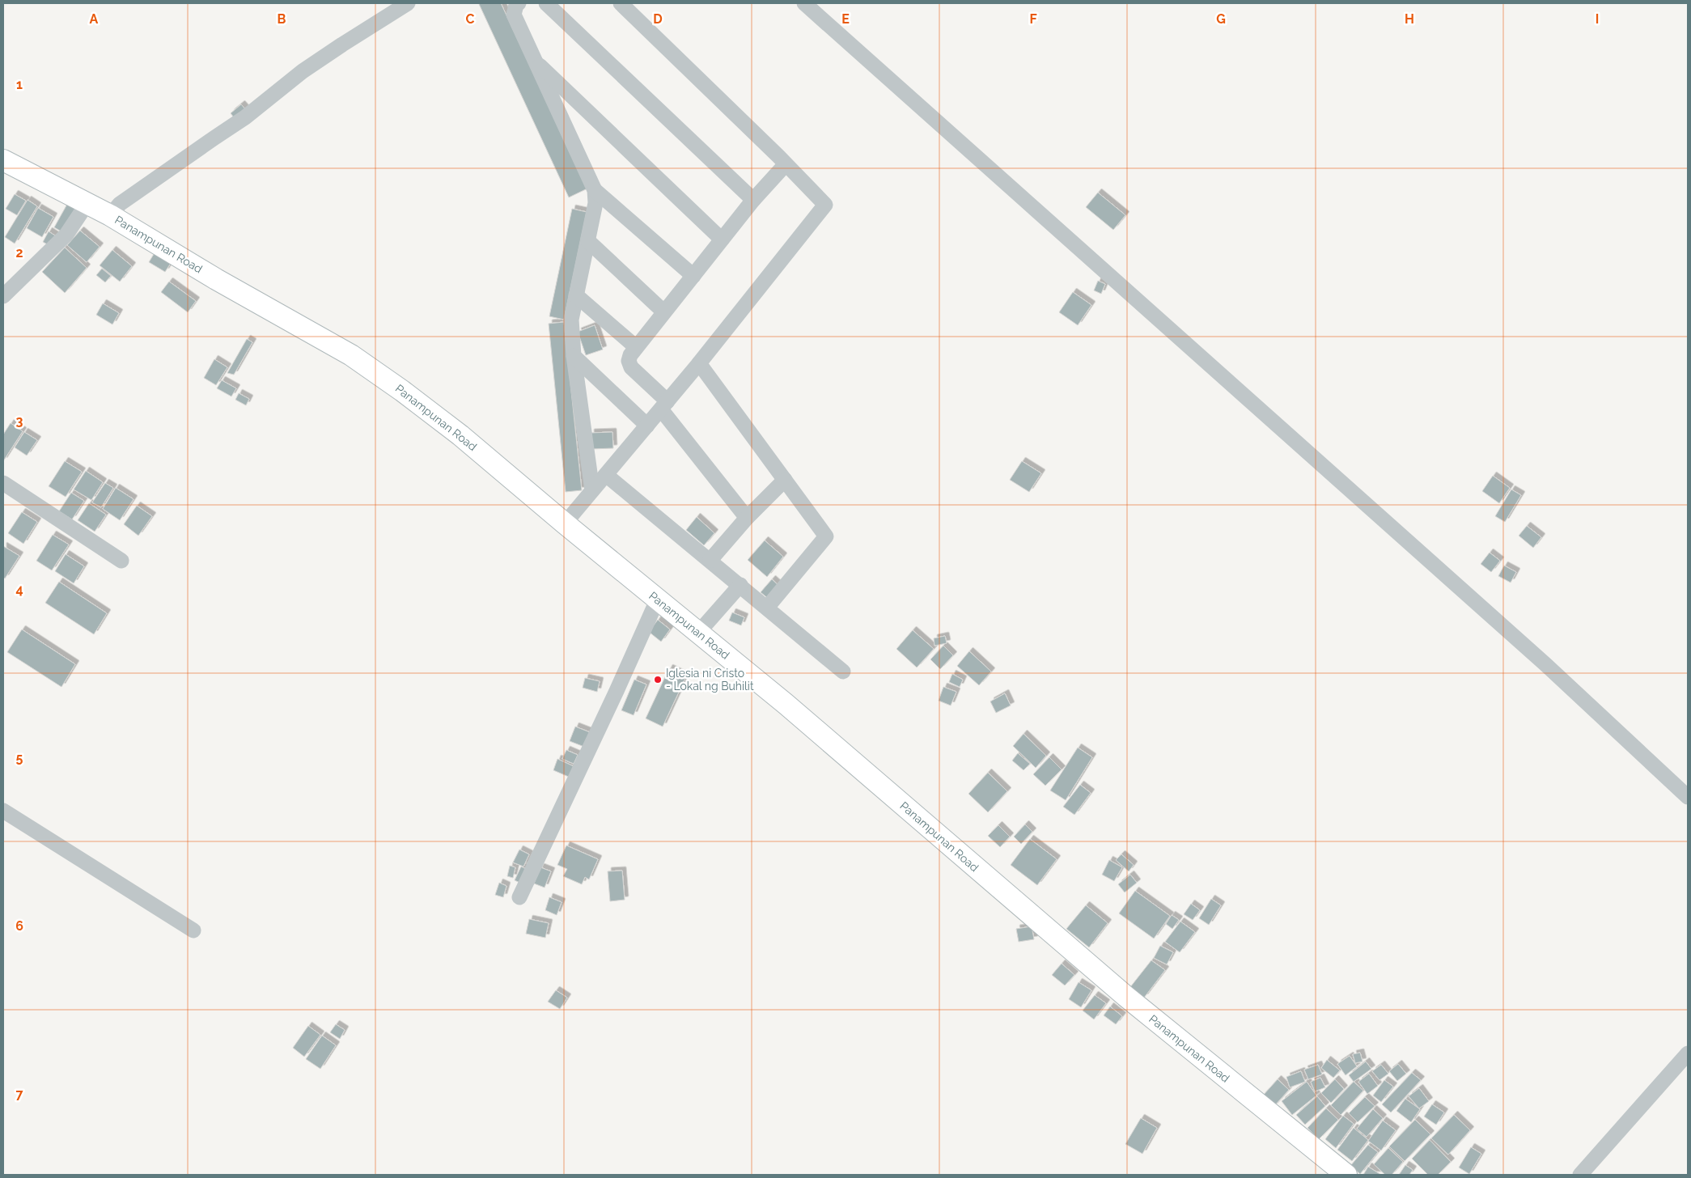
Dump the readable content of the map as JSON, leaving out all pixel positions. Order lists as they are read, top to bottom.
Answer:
{
  "streets": {
    "street": ["Panampunan Road"]
  },
  "places": ["Iglesia ni Cristo - Lokal ng Buhilit"],
  "grid": {
    "columns": [
      "A",
      "B",
      "C",
      "D",
      "E",
      "F",
      "G",
      "H",
      "I"
    ],
    "rows": [
      "1",
      "2",
      "3",
      "4",
      "5",
      "6",
      "7"
    ]
  }
}
